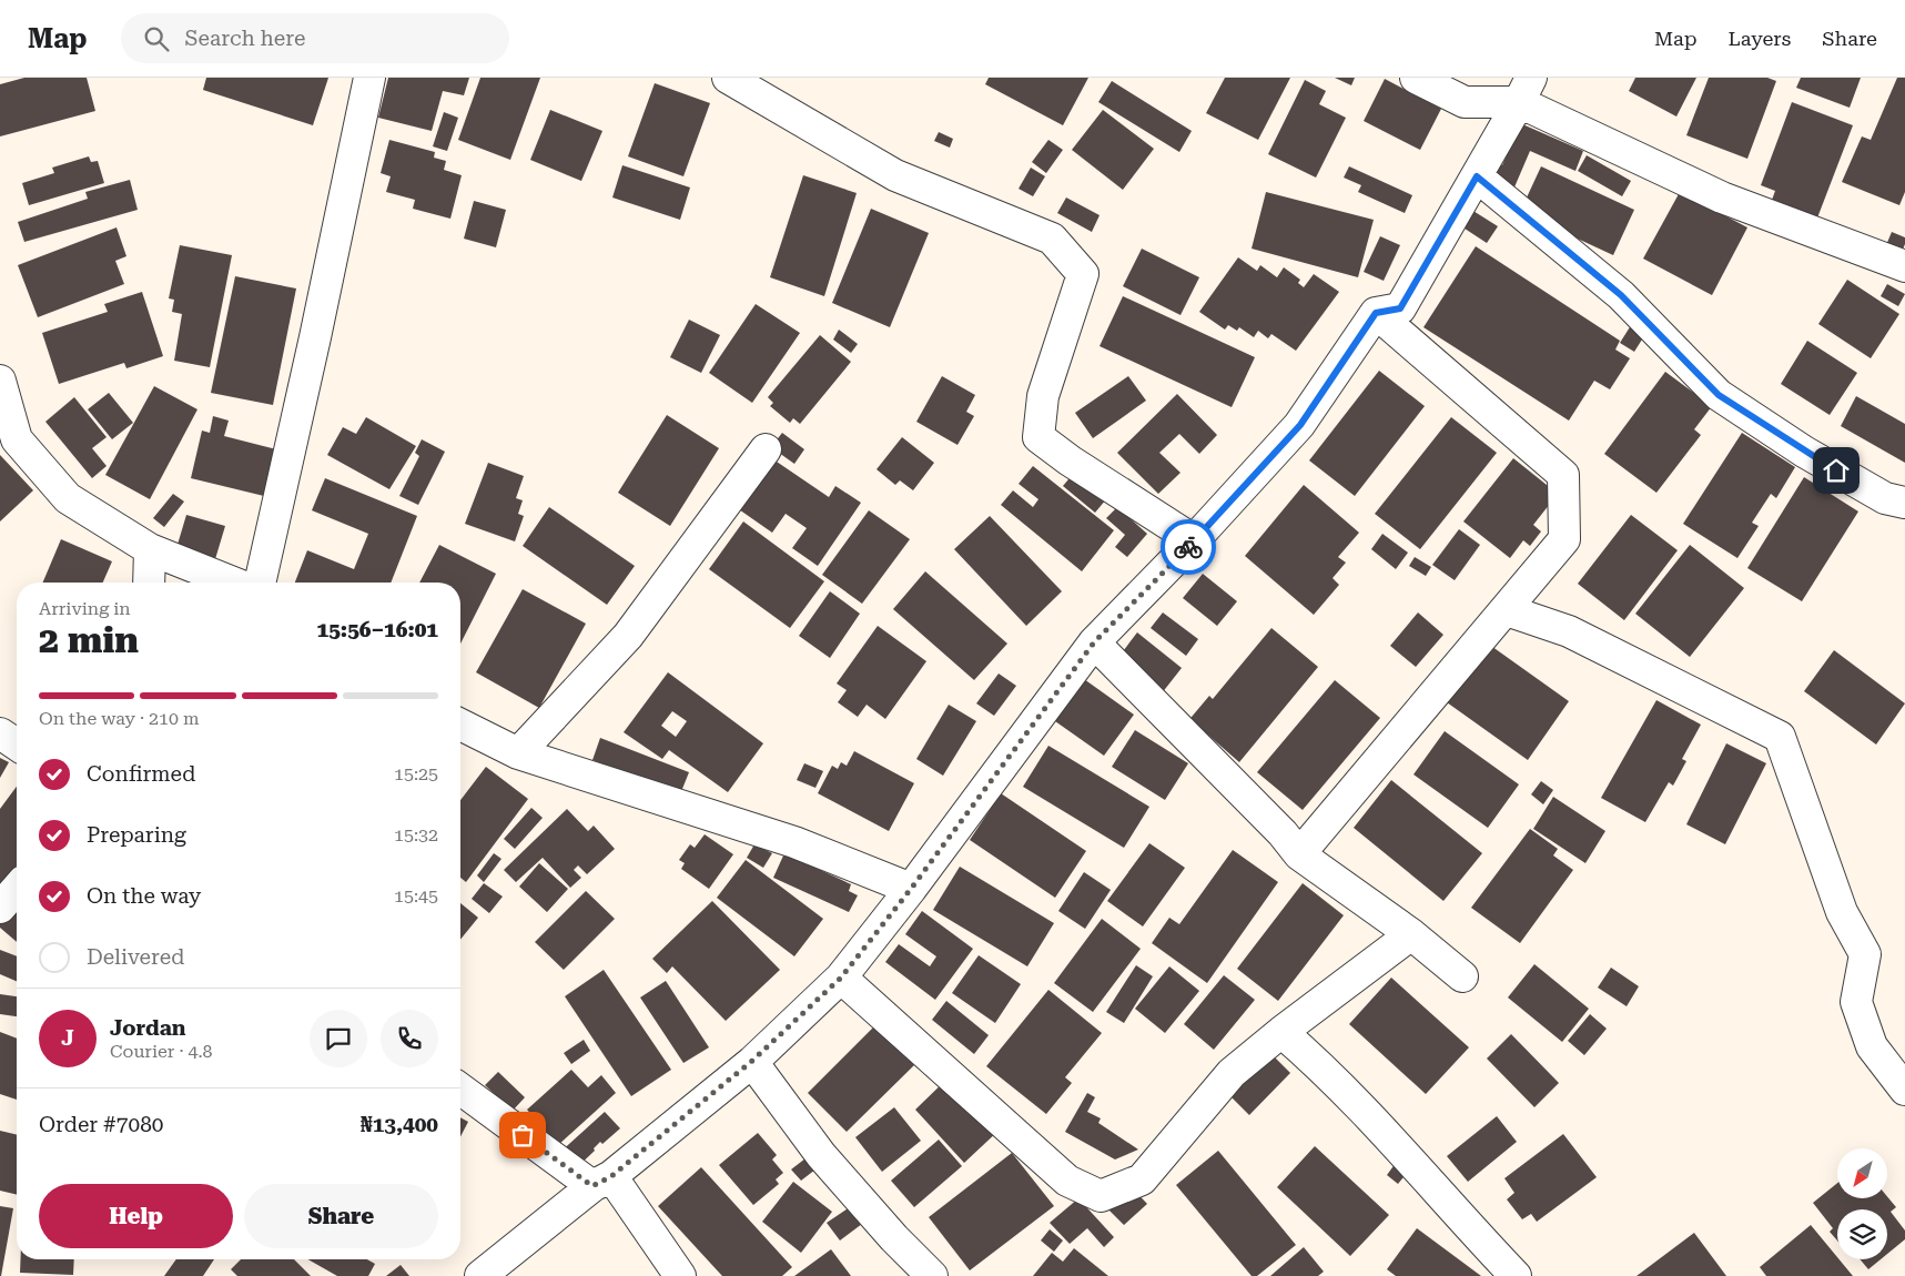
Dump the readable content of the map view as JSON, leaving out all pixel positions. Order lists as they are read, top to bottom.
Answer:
{
  "north": "bottom left",
  "page": {
    "header": "Map",
    "search": "Search here",
    "nav": ["Map", "Layers", "Share"],
    "heading": ["2 min", "Arriving in", "15:56–16:01"],
    "panel": [
      "Jordan",
      "Courier · 4.8",
      "Order #7080",
      "₦13,400"
    ],
    "bar": "On the way · 210 m",
    "list": [
      ["Confirmed", "15:25"],
      ["Preparing", "15:32"],
      ["On the way", "15:45"],
      "Delivered"
    ],
    "round": "J",
    "buttons": ["Help", "Share"]
  }
}
